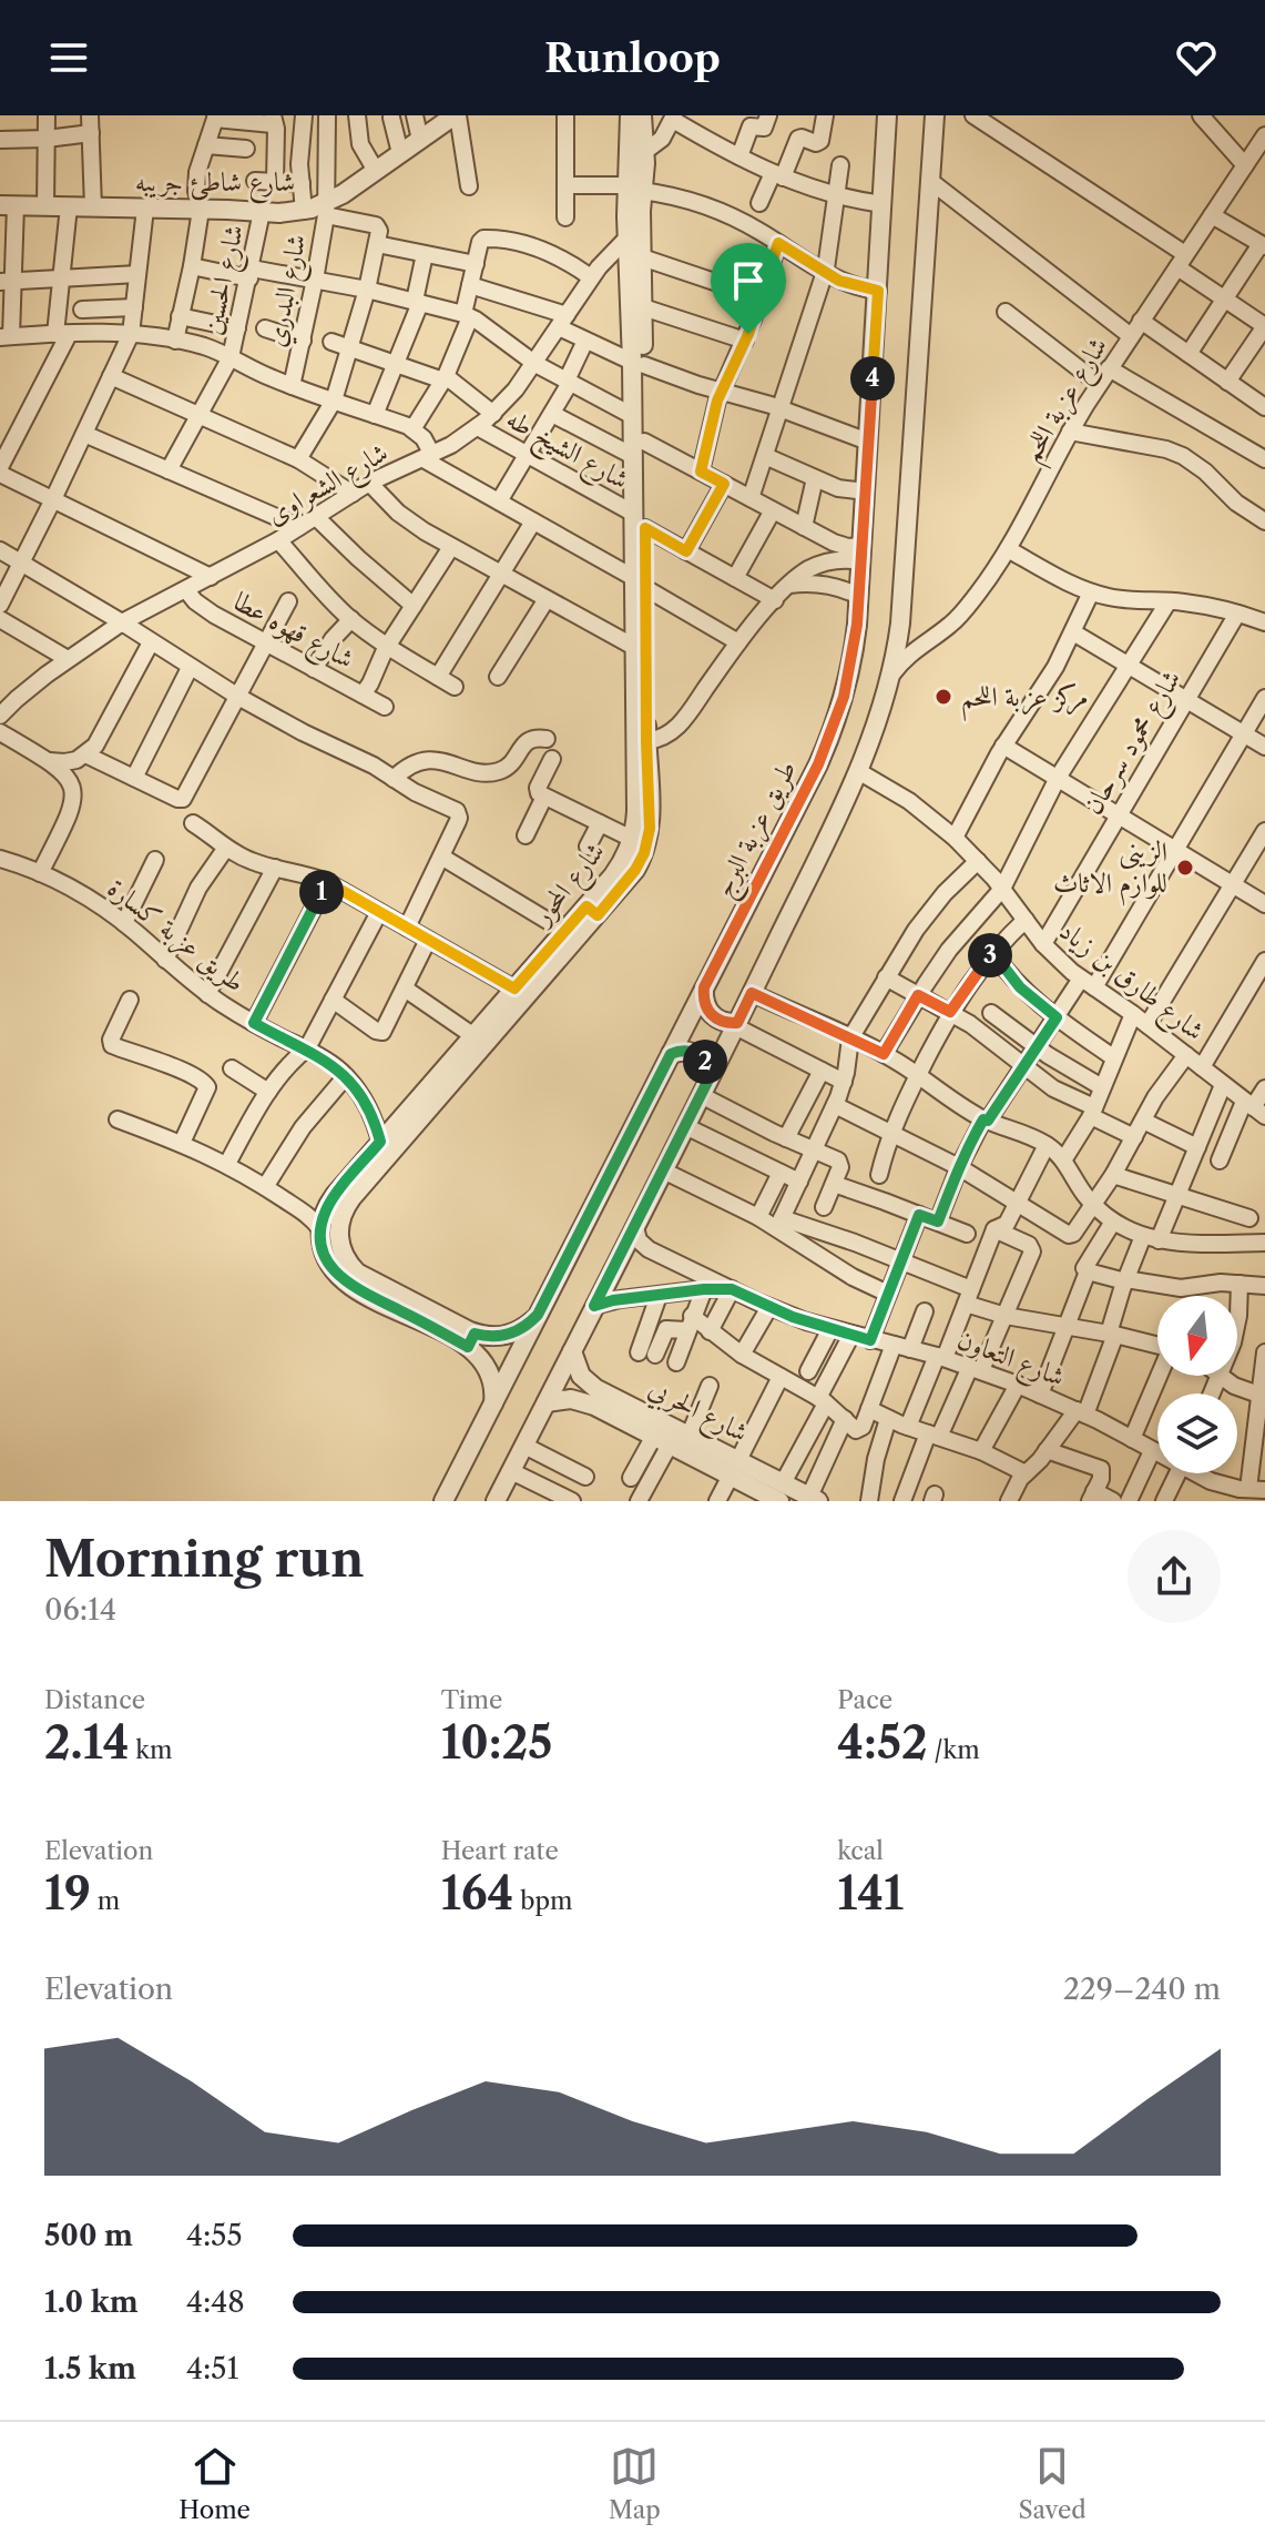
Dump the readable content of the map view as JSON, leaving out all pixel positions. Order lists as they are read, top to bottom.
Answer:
{
  "streets": {
    "street": [
      "شارع شاطئ جريبه",
      "شارع الحسين",
      "شارع البدري",
      "شارع عزبة اللحم",
      "شارع الشيخ طه",
      "شارع الشعراوى",
      "شارع قهوه عطا",
      "شارع محمود سرحان",
      "طريق عزبة البرج",
      "شارع المحور",
      "طريق عزبة كسارة",
      "شارع طارق بن زياد",
      "شارع التعاون",
      "شارع الحربي"
    ]
  },
  "crossings": [
    ["شارع شاطئ جريبه", "شارع الحسين"],
    ["شارع شاطئ جريبه", "شارع البدري"],
    ["شارع الشيخ طه", "شارع الشعراوى"],
    ["شارع الشيخ طه", "شارع المحور"],
    ["شارع الشعراوى", "شارع قهوه عطا"],
    ["شارع الشعراوى", "شارع المحور"],
    ["شارع محمود سرحان", "شارع طارق بن زياد"],
    ["طريق عزبة البرج", "شارع المحور"],
    ["شارع المحور", "طريق عزبة كسارة"]
  ],
  "places": ["مركز عزبة اللحم", "الزينى للوازم الاثاث"],
  "north": "bottom",
  "page": {
    "header": "Runloop",
    "pins": [
      "4",
      "1",
      "3",
      "2"
    ],
    "heading": ["Morning run", "06:14"],
    "stats": [
      ["Distance", "2.14 km"],
      ["Time", "10:25"],
      ["Pace", "4:52 /km"],
      ["Elevation", "19 m"],
      ["Heart rate", "164 bpm"],
      ["kcal", "141"]
    ],
    "chart": ["Elevation", "229–240 m"],
    "list": [
      {
        "name": "500 m",
        "note": "4:55"
      },
      {
        "name": "1.0 km",
        "note": "4:48"
      },
      {
        "name": "1.5 km",
        "note": "4:51"
      }
    ],
    "tabs": ["Home", "Map", "Saved"]
  }
}
